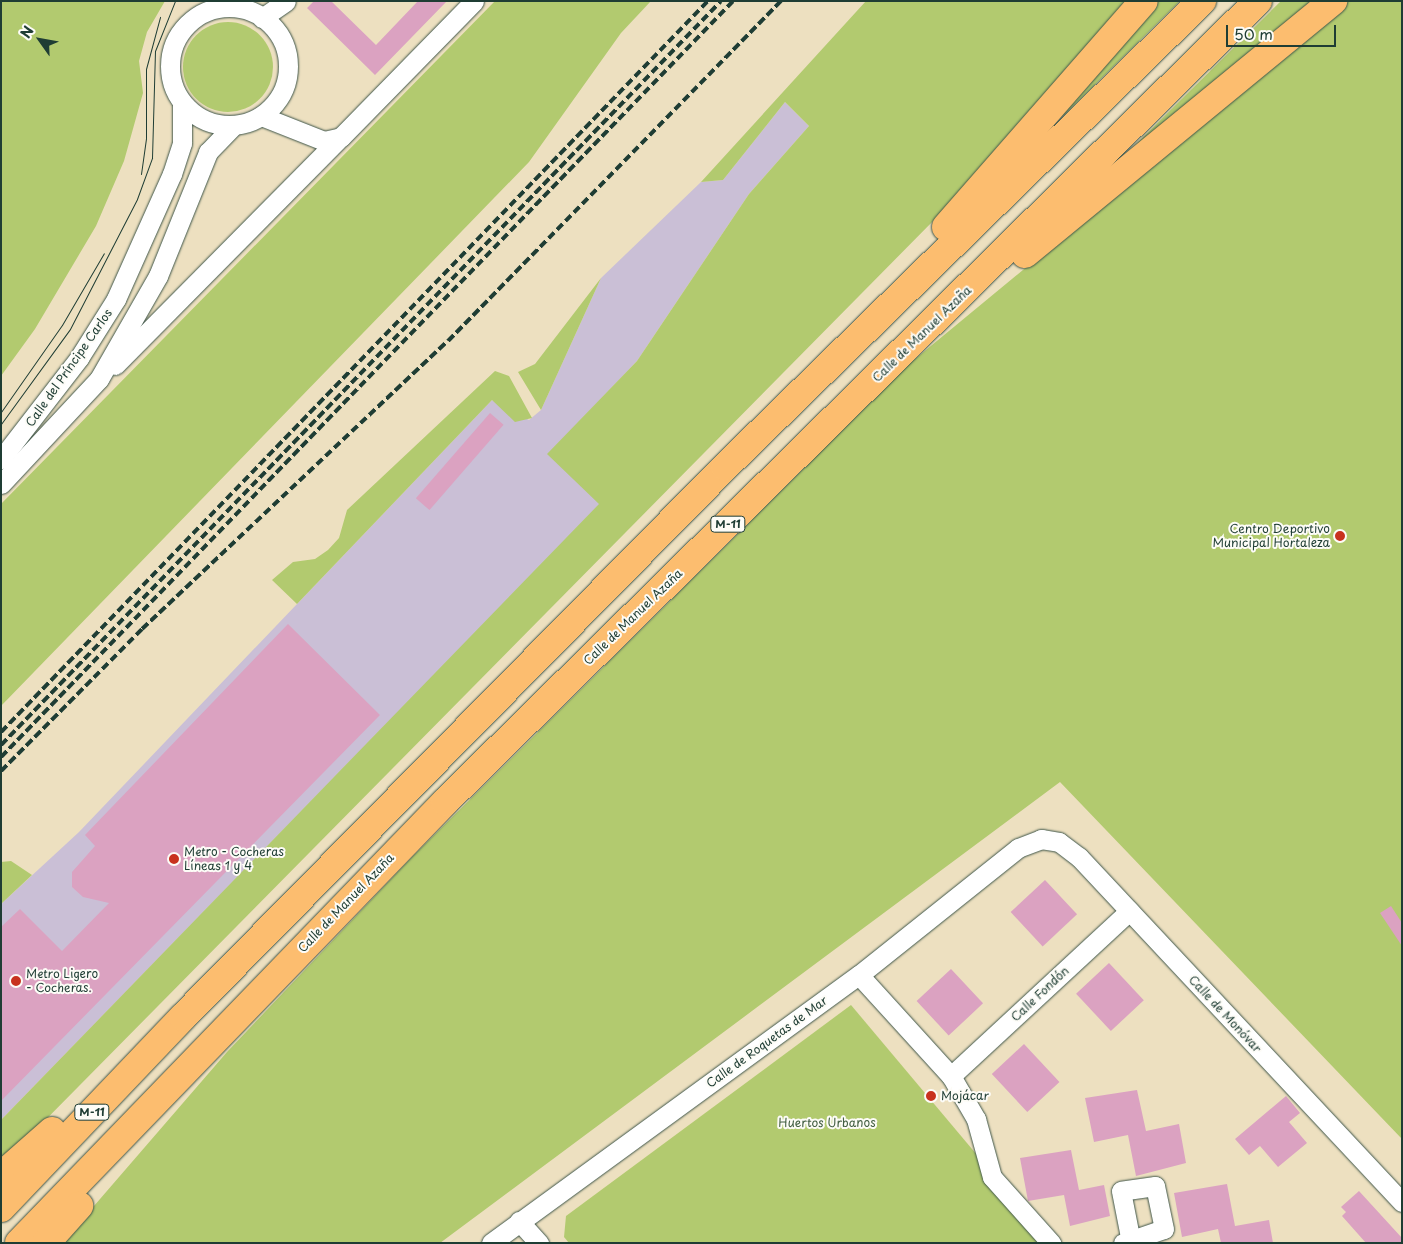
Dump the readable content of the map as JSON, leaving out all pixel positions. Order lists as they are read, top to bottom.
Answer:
{
  "streets": {
    "highway": ["Calle de Manuel Azaña", "M-11"],
    "street": [
      "Calle del Príncipe Carlos",
      "Calle Fondón",
      "Calle de Monóvar",
      "Calle de Roquetas de Mar"
    ]
  },
  "crossings": [
    ["Calle Fondón", "Calle de Monóvar"],
    ["Calle de Monóvar", "Calle de Roquetas de Mar"]
  ],
  "parks": ["Huertos Urbanos"],
  "places": [
    "Centro Deportivo Municipal Hortaleza",
    "Metro - Cocheras Líneas 1 y 4",
    "Metro Ligero - Cocheras.",
    "Mojácar"
  ],
  "scale_bar": "50 m",
  "north": "top left"
}
